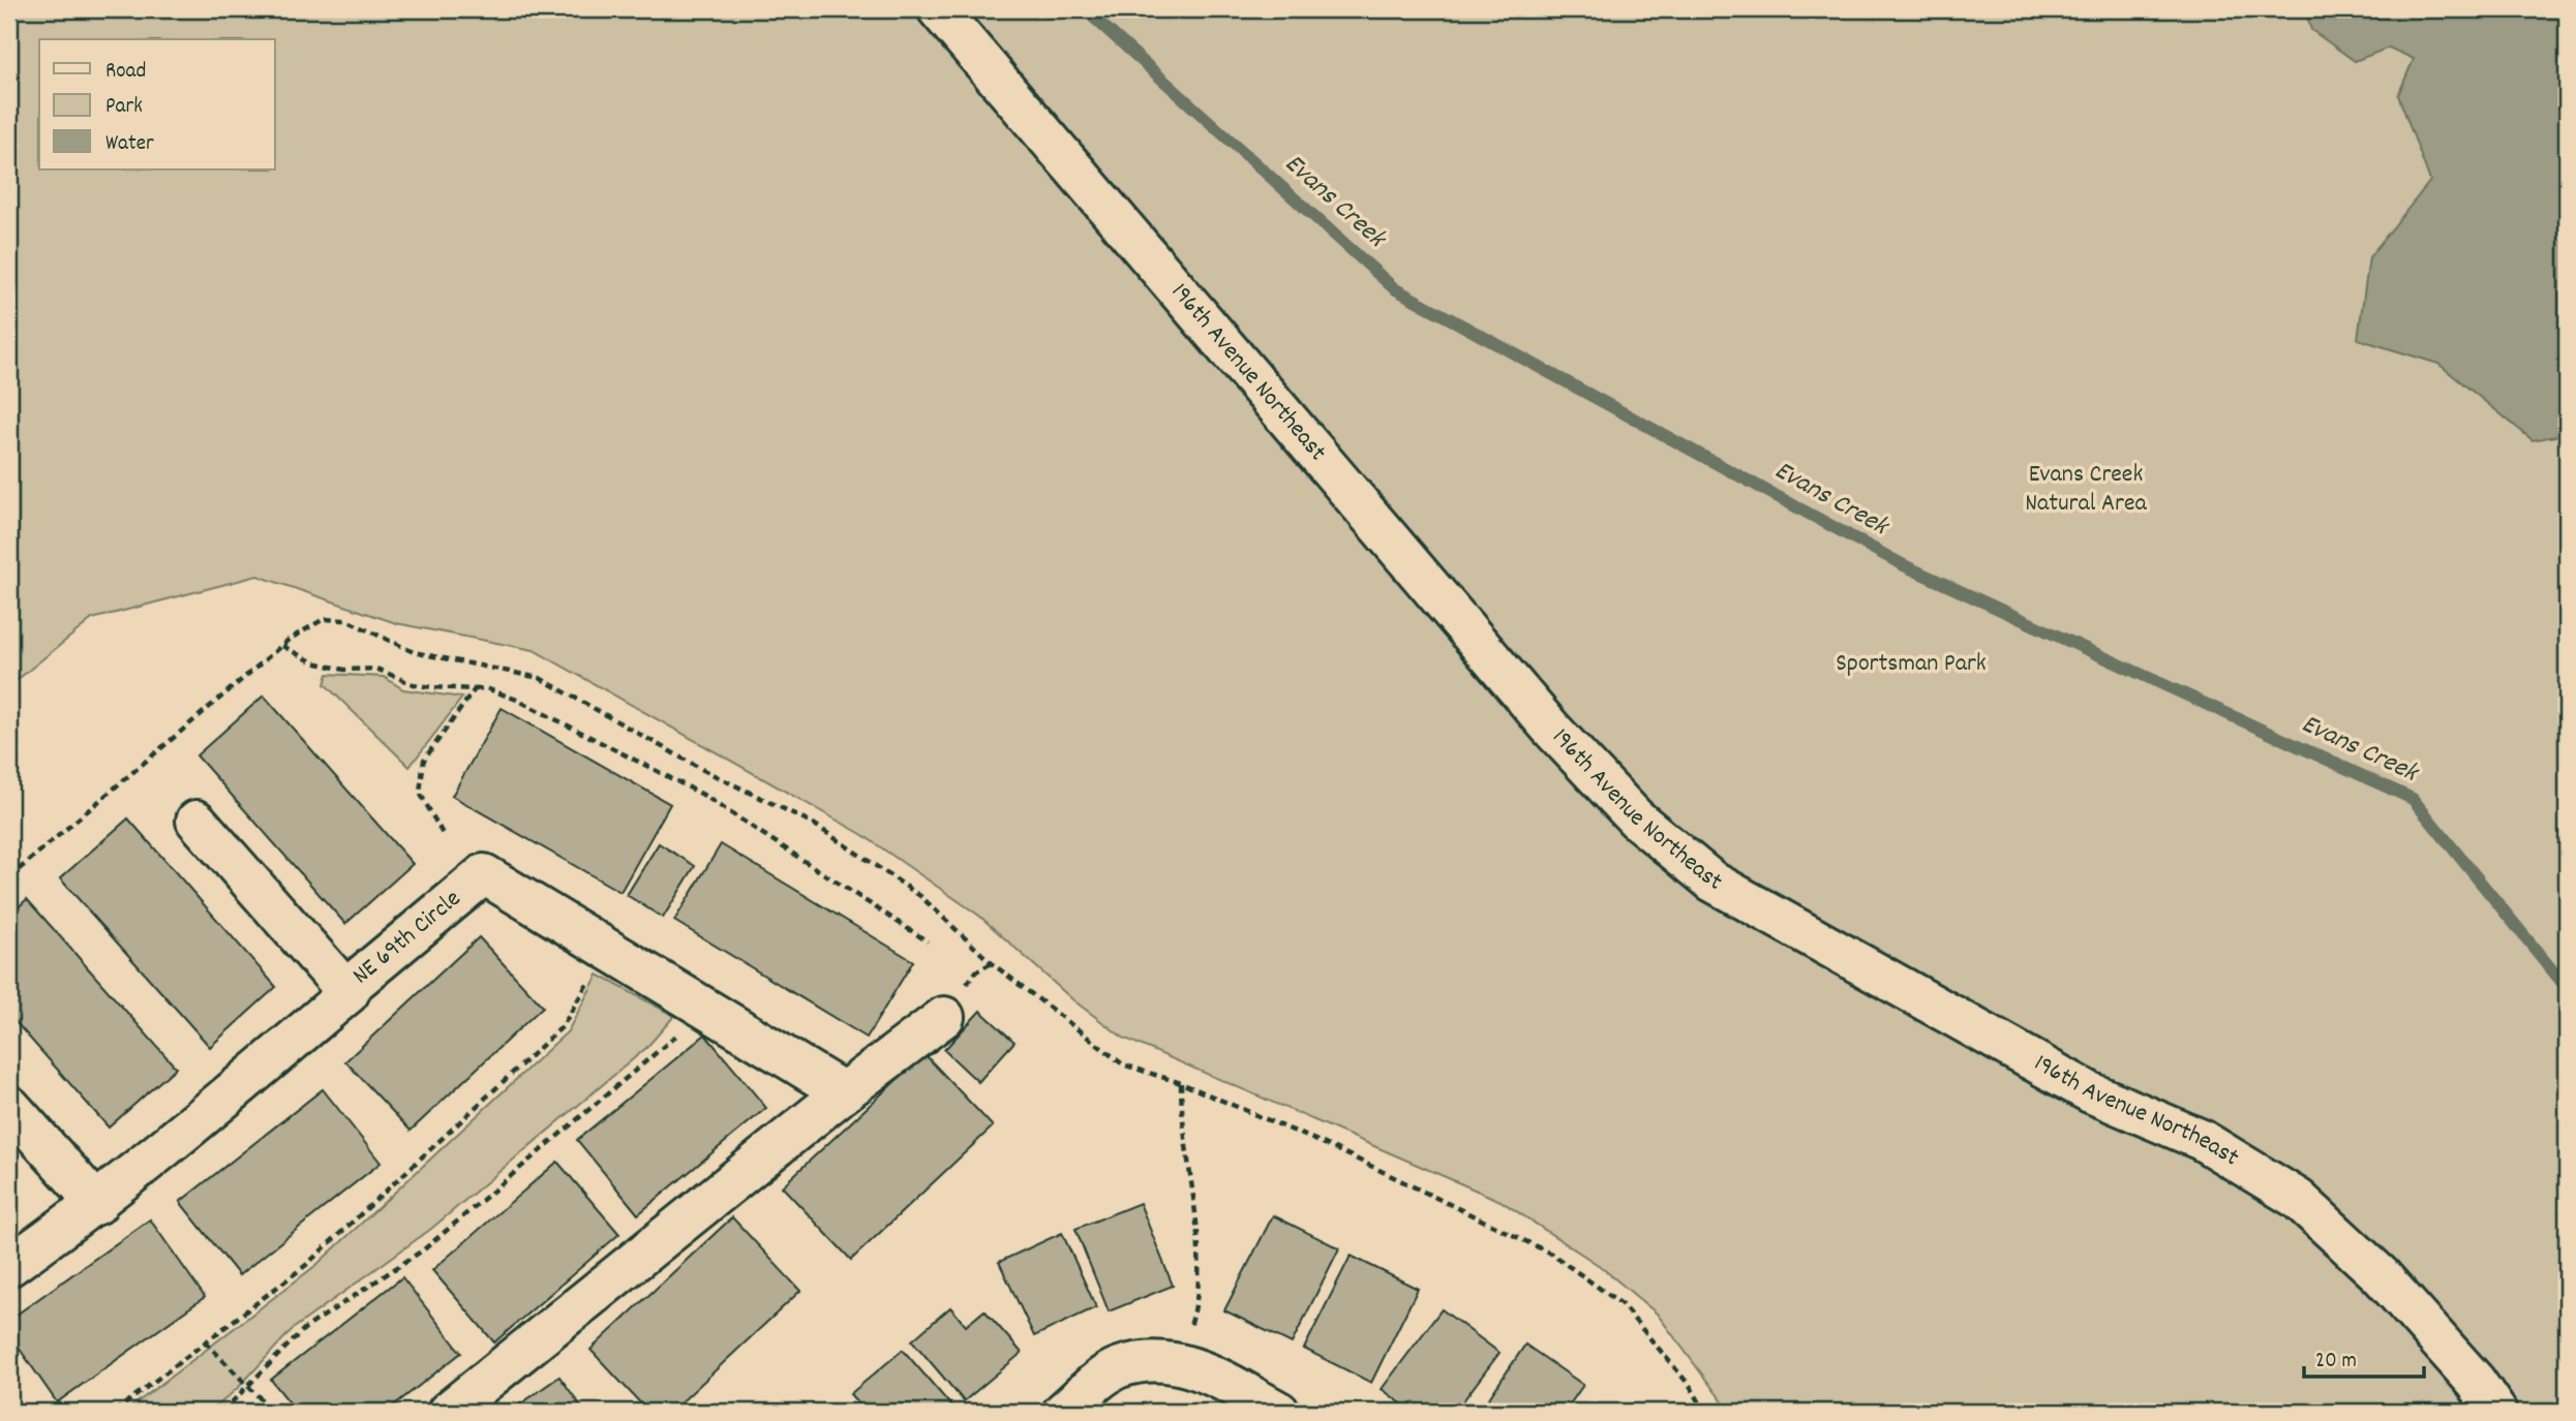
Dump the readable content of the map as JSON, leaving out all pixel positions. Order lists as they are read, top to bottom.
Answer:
{
  "streets": {
    "street": ["196th Avenue Northeast", "NE 69th Circle"]
  },
  "water": ["Evans Creek"],
  "parks": ["Evans Creek Natural Area", "Sportsman Park"],
  "legend": ["Road", "Park", "Water"],
  "scale_bar": "20 m"
}
